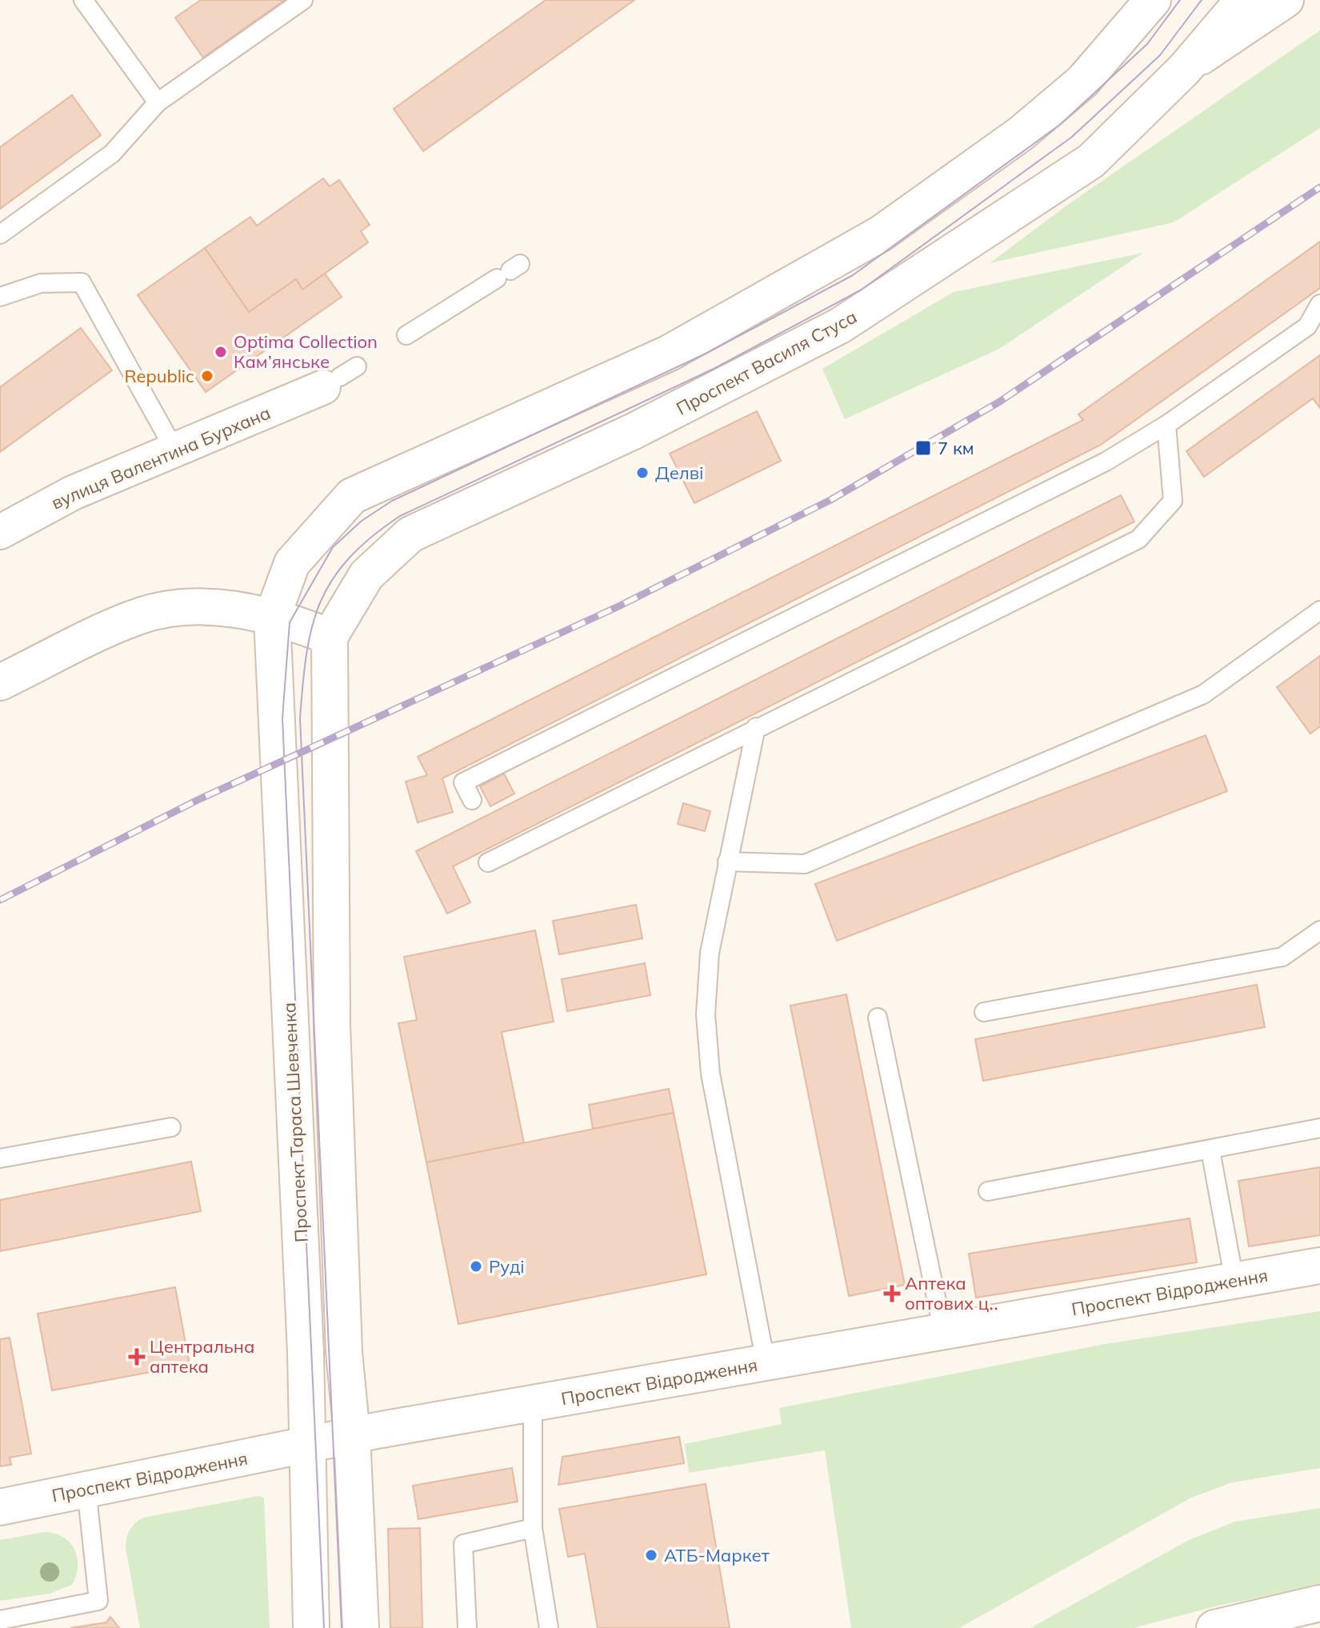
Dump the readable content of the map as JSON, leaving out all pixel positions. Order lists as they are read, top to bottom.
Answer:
{
  "streets": {
    "main road": ["Проспект Василя Стуса", "Проспект Тараса Шевченка", "Проспект Відродження"],
    "street": ["вулиця Валентина Бурхана"]
  },
  "crossings": [
    ["Проспект Тараса Шевченка", "Проспект Відродження"]
  ],
  "places": {
    "other": [
      "Optima Collection Кам’янське",
      "Republic",
      "Делві",
      "Рудi",
      "АТБ-Маркет"
    ],
    "transit": ["7 км"],
    "health": ["Аптека оптових ц‥", "Центральна аптека"]
  }
}
